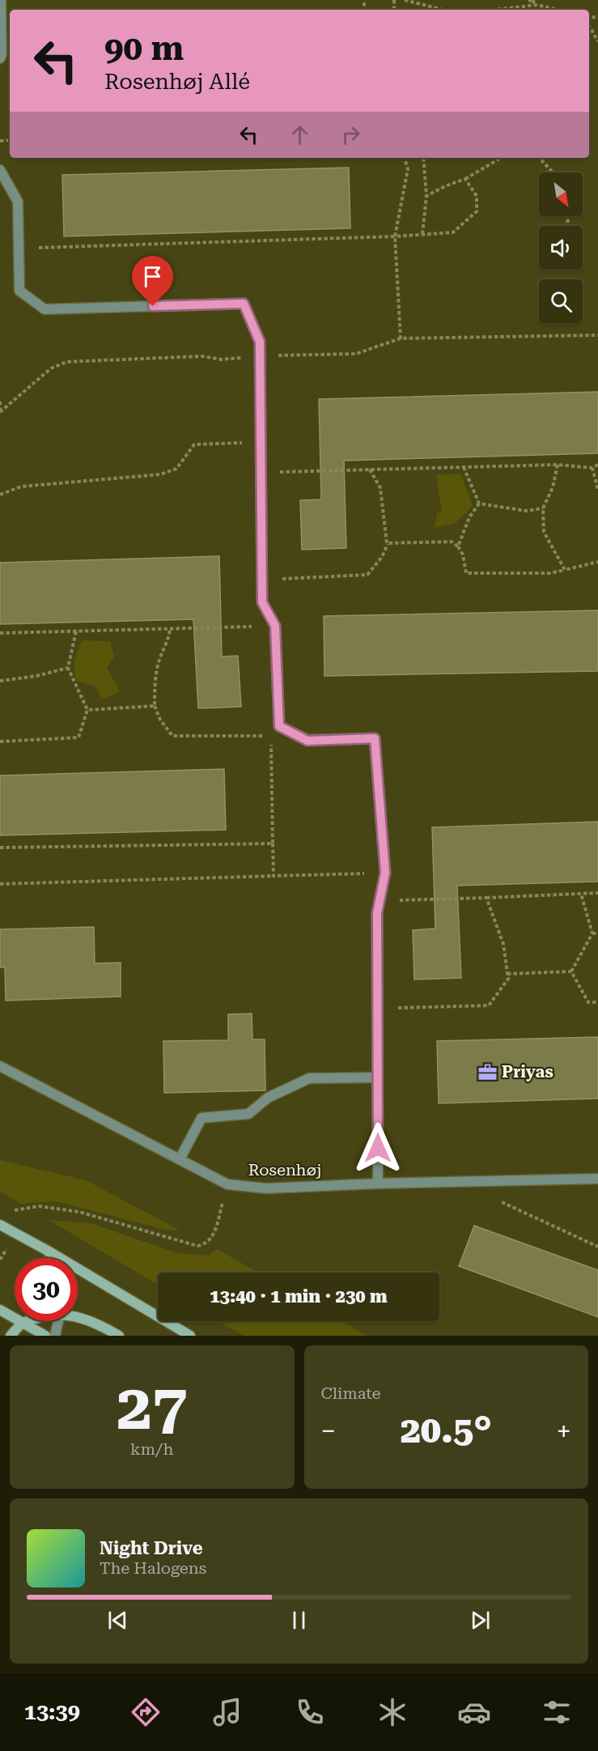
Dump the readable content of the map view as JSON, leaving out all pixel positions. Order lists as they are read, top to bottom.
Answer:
{
  "streets": {
    "street": ["Rosenhøj"]
  },
  "places": {
    "office": ["Priyas"]
  },
  "north": "bottom right",
  "page": {
    "turn": ["90 m", "Rosenhøj Allé"],
    "limit": "30",
    "trip": "13:40 · 1 min · 230 m",
    "tile": [
      ["27", "km/h"],
      "Climate"
    ],
    "heat": ["−", "20.5°", "+"],
    "song": ["Night Drive", "The Halogens"],
    "tabs": "13:39"
  }
}
